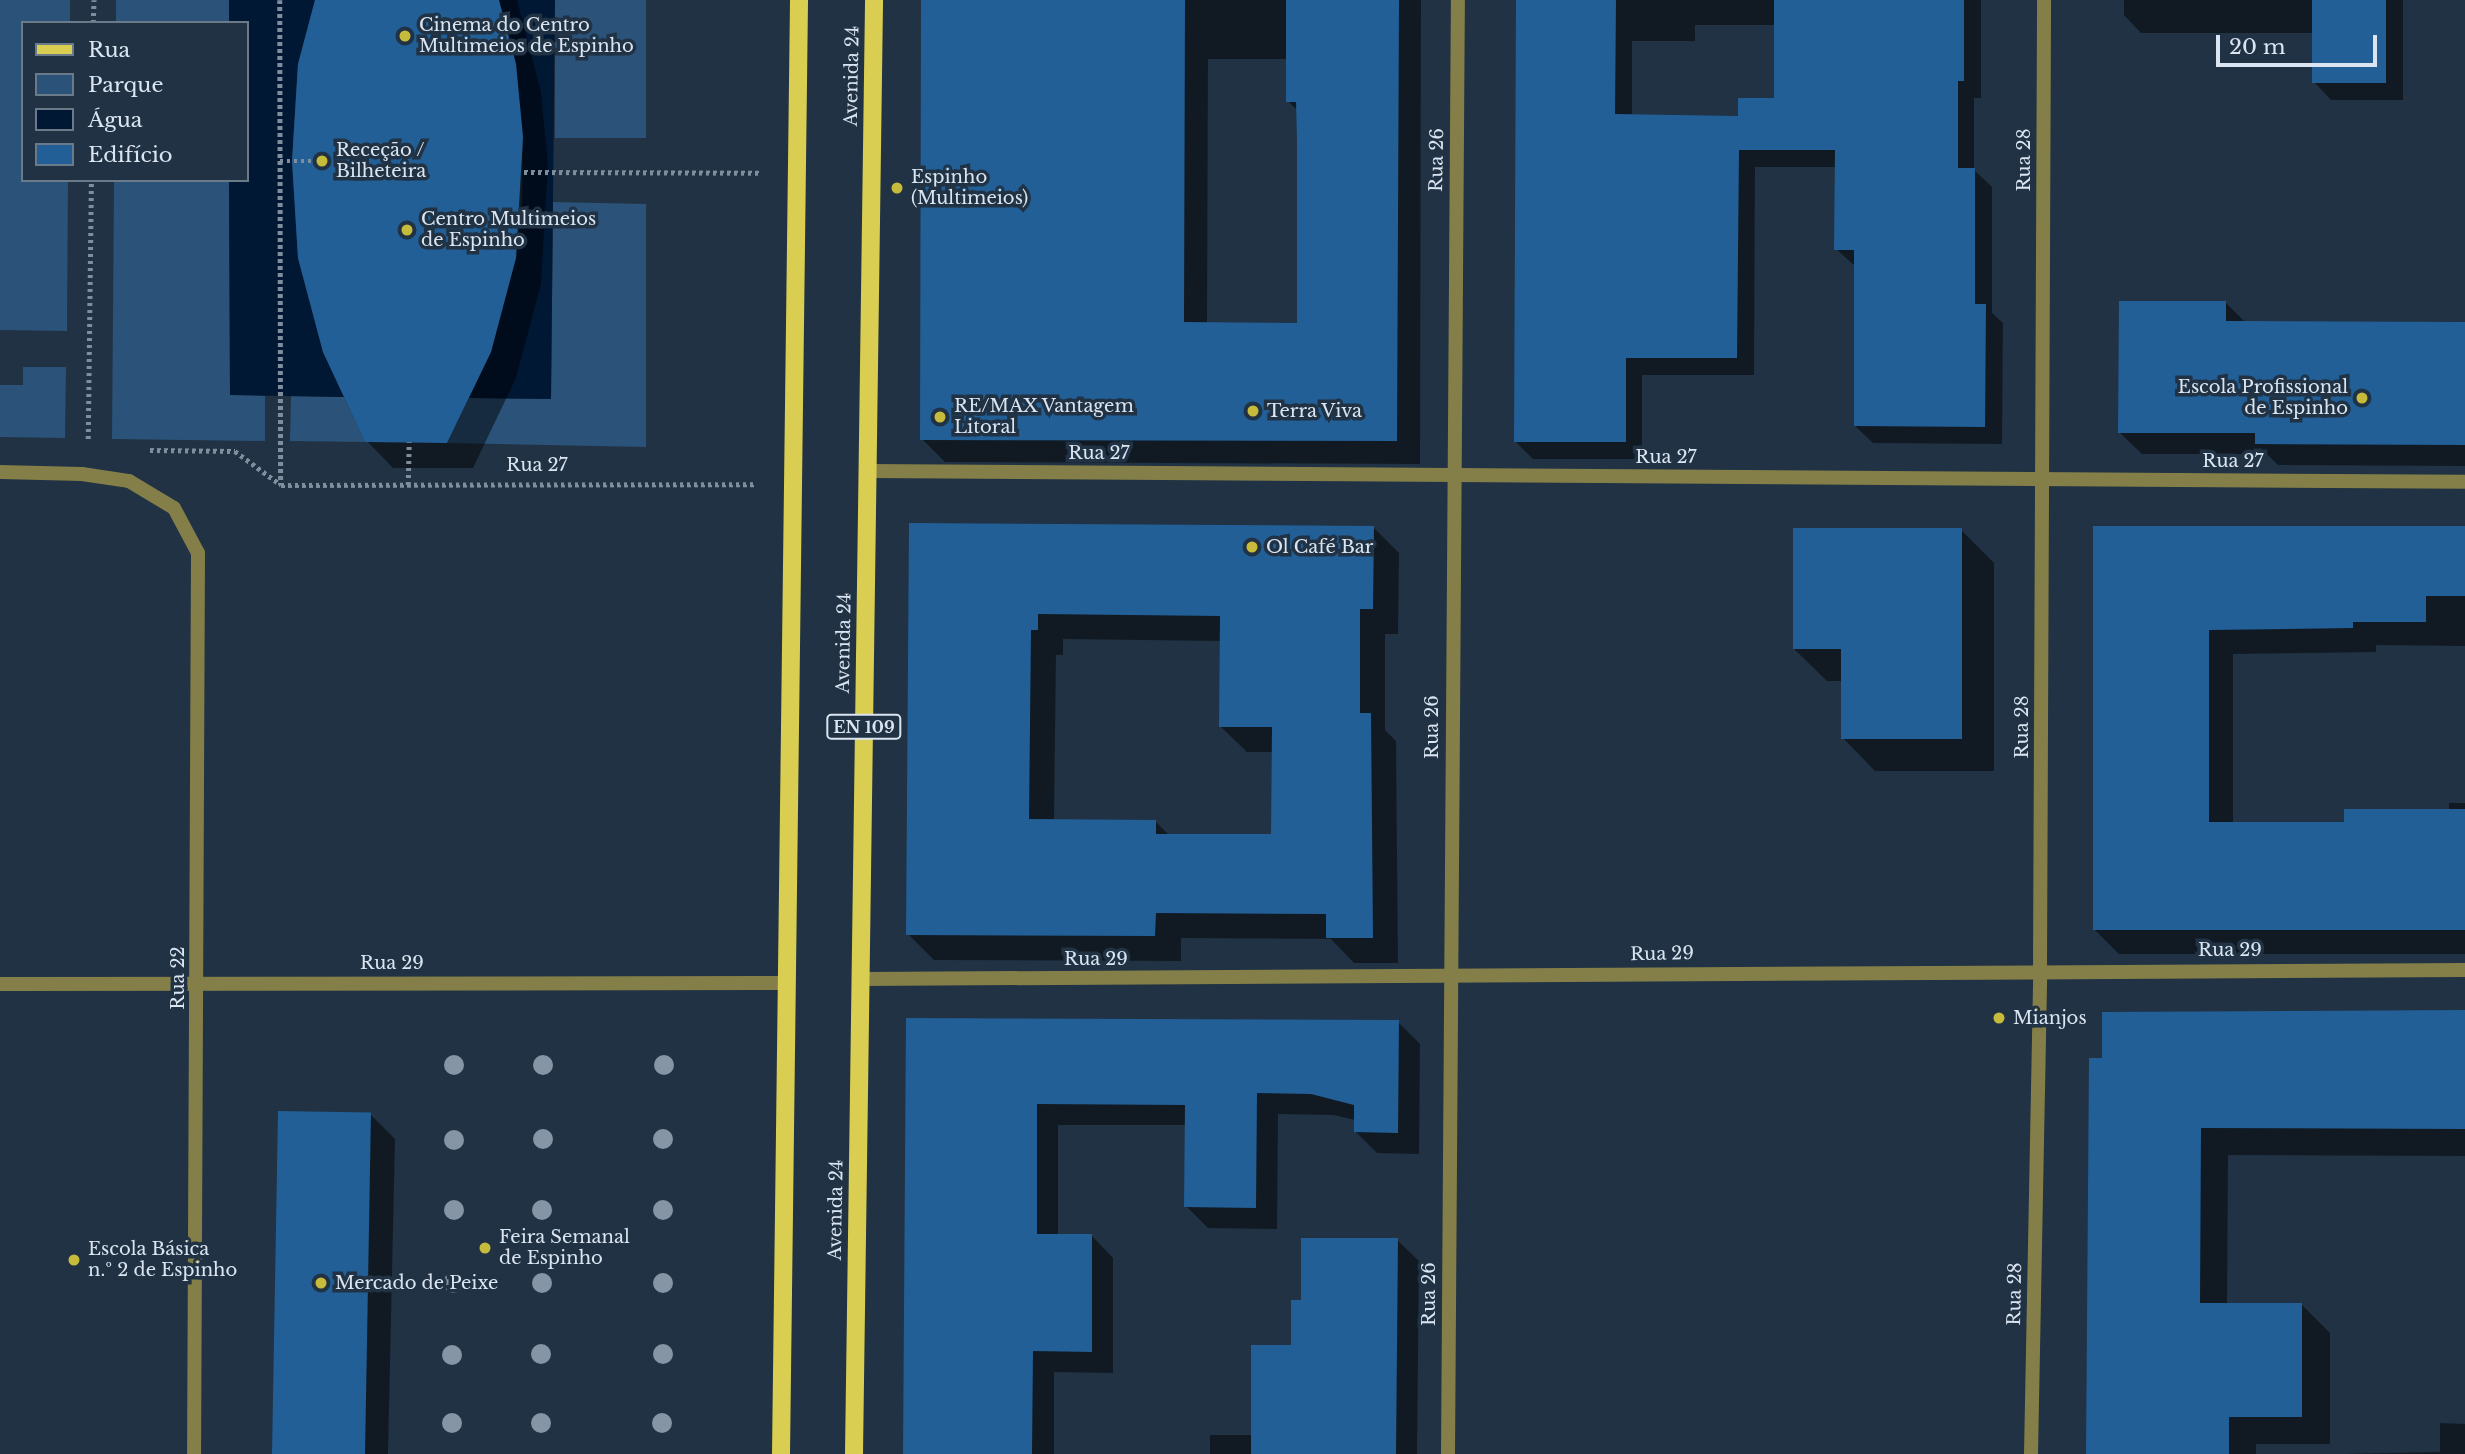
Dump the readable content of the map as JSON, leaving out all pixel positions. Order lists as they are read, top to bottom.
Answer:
{
  "streets": {
    "main road": ["Avenida 24", "EN 109"],
    "street": [
      "Rua 26",
      "Rua 28",
      "Rua 27",
      "Rua 29",
      "Rua 22"
    ]
  },
  "crossings": [
    ["Avenida 24", "Rua 27"],
    ["Avenida 24", "Rua 29"],
    ["Rua 26", "Rua 27"],
    ["Rua 26", "Rua 29"],
    ["Rua 28", "Rua 27"],
    ["Rua 28", "Rua 29"],
    ["Rua 29", "Rua 22"]
  ],
  "places": [
    "Cinema do Centro Multimeios de Espinho",
    "Receção / Bilheteira",
    "Espinho (Multimeios)",
    "Centro Multimeios de Espinho",
    "Escola Profissional de Espinho",
    "Terra Viva",
    "RE/MAX Vantagem Litoral",
    "Ol Café Bar",
    "Mianjos",
    "Feira Semanal de Espinho",
    "Escola Básica n.º 2 de Espinho",
    "Mercado de Peixe"
  ],
  "legend": [
    "Rua",
    "Parque",
    "Água",
    "Edifício"
  ],
  "scale_bar": "20 m"
}
